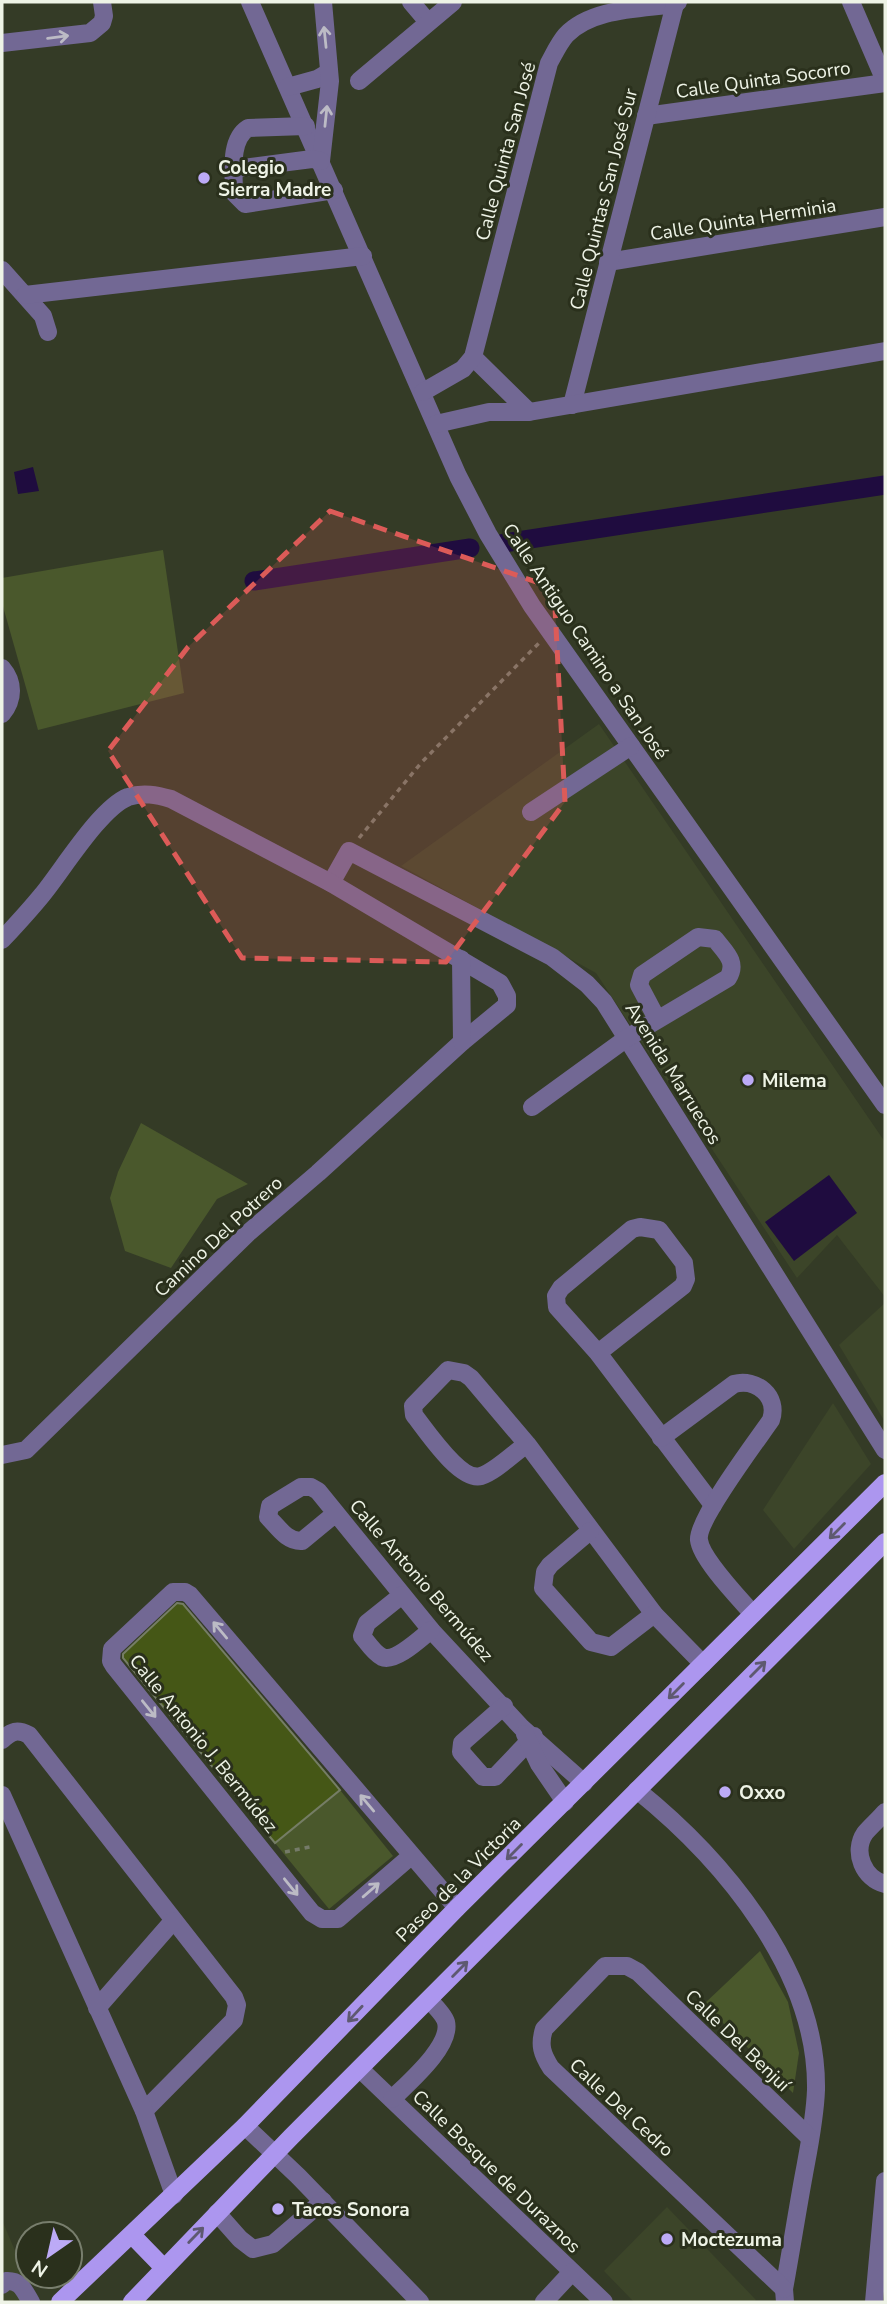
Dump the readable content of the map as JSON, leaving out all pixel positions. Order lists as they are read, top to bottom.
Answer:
{
  "streets": {
    "main road": ["Paseo de la Victoria"],
    "street": [
      "Calle Quinta Socorro",
      "Calle Quinta San José",
      "Calle Quintas San José Sur",
      "Calle Quinta Herminia",
      "Calle Antiguo Camino a San José",
      "Avenida Marruecos",
      "Camino Del Potrero",
      "Calle Antonio Bermúdez",
      "Calle Antonio J. Bermúdez",
      "Calle Del Benjuí",
      "Calle Del Cedro",
      "Calle Bosque de Duraznos"
    ]
  },
  "crossings": [
    ["Calle Quinta Socorro", "Calle Quintas San José Sur"],
    ["Calle Quinta San José", "Calle Quintas San José Sur"],
    ["Calle Quintas San José Sur", "Calle Quinta Herminia"],
    ["Calle Antonio Bermúdez", "Paseo de la Victoria"],
    ["Calle Antonio J. Bermúdez", "Paseo de la Victoria"],
    ["Calle Del Benjuí", "Calle Del Cedro"]
  ],
  "places": [
    "Colegio Sierra Madre",
    "Milema",
    "Oxxo",
    "Tacos Sonora",
    "Moctezuma"
  ],
  "north": "bottom left"
}
